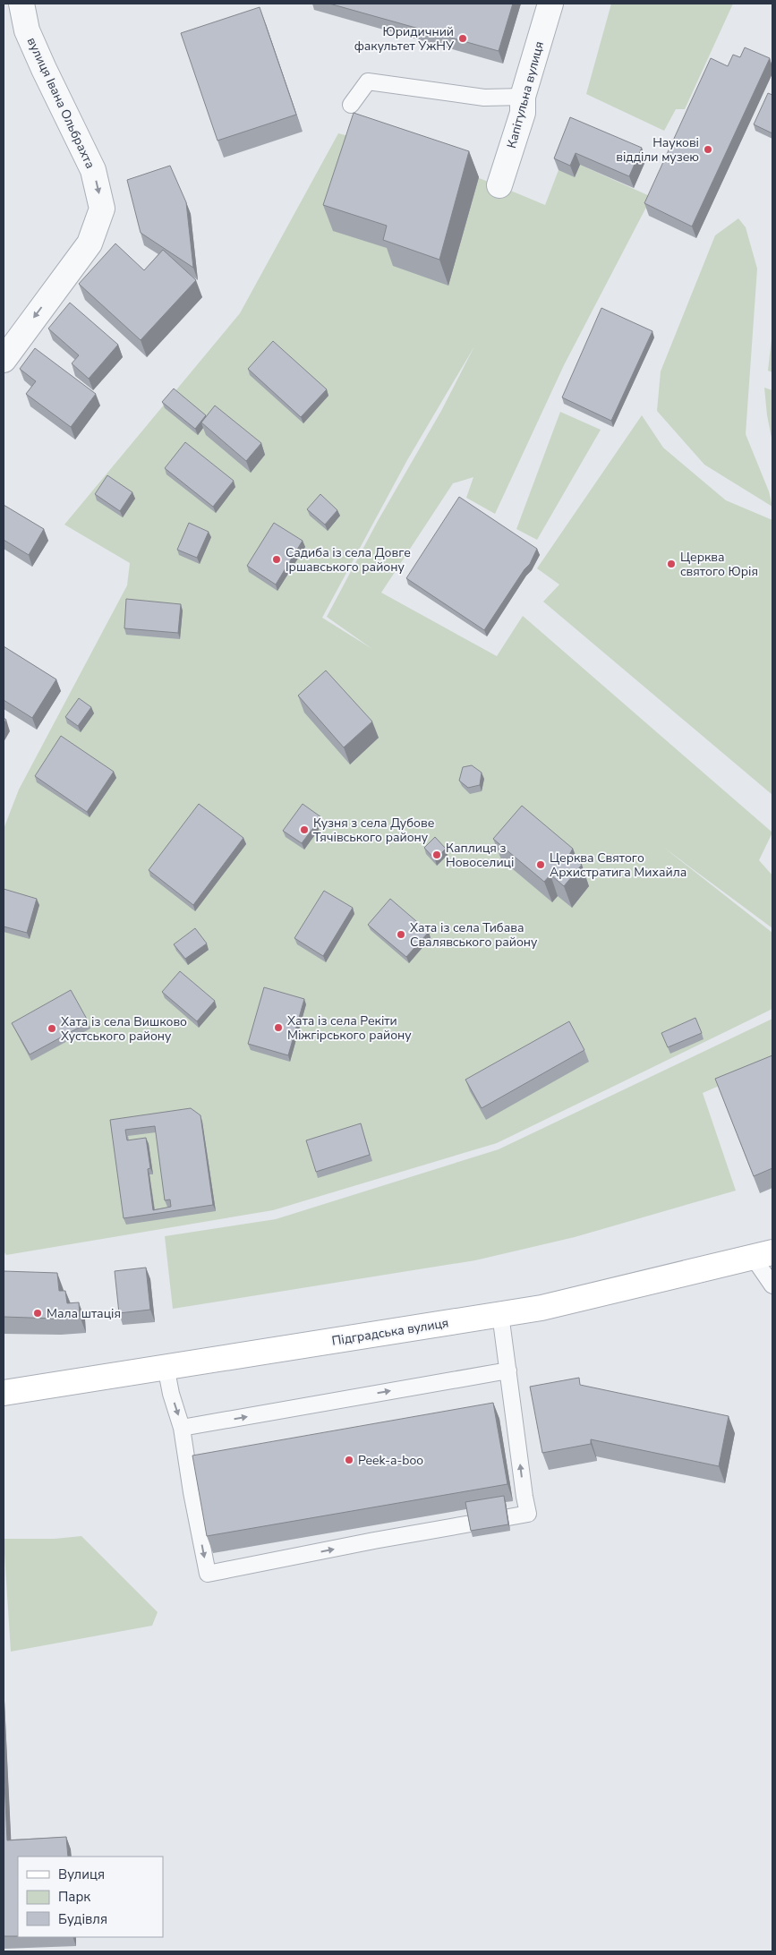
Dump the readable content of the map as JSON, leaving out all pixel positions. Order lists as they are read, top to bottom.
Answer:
{
  "streets": {
    "main road": ["Підградська вулиця"],
    "street": ["Капітульна вулиця", "вулиця Івана Ольбрахта"]
  },
  "one_way": ["вулиця Івана Ольбрахта"],
  "places": [
    "Юридичний факультет УжНУ",
    "Наукові відділи музею",
    "Садиба із села Довге Іршавського району",
    "Церква святого Юрія",
    "Кузня з села Дубове Тячівського району",
    "Каплиця з Новоселиці",
    "Церква Святого Архистратига Михайла",
    "Хата із села Тибава Свалявського району",
    "Хата із села Рекіти Міжгірського району",
    "Хата із села Вишково Хустського району",
    "Мала штація",
    "Peek-a-boo"
  ],
  "legend": ["Вулиця", "Парк", "Будівля"]
}
